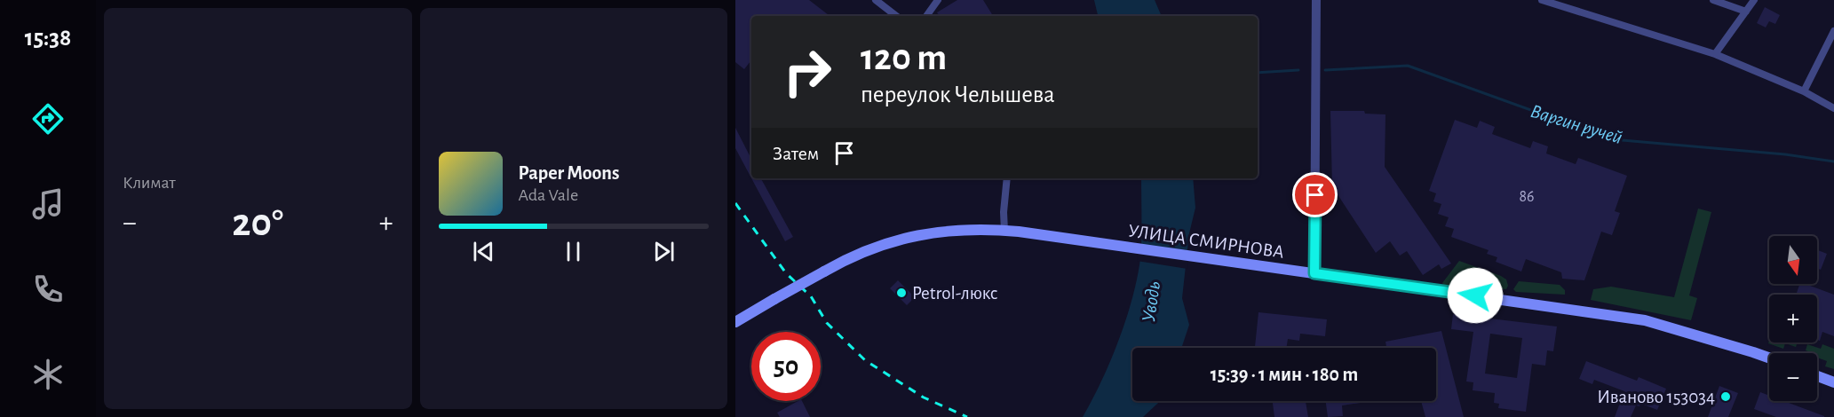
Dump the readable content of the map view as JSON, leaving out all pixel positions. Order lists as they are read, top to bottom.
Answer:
{
  "streets": {
    "main road": ["УЛИЦА СМИРНОВА"]
  },
  "water": ["Варгин ручей", "Уводь"],
  "places": ["Petrol-люкс", "Иваново 153034"],
  "house_numbers": ["86"],
  "north": "bottom",
  "page": {
    "tabs": "15:38",
    "tile": "Климат",
    "turn": ["120 m", "переулок Челышева"],
    "then": "Затем",
    "song": ["Paper Moons", "Ada Vale"],
    "heat": ["−", "20°", "+"],
    "map_buttons": ["+", "−"],
    "limit": "50",
    "trip": "15:39 · 1 мин · 180 m"
  }
}
